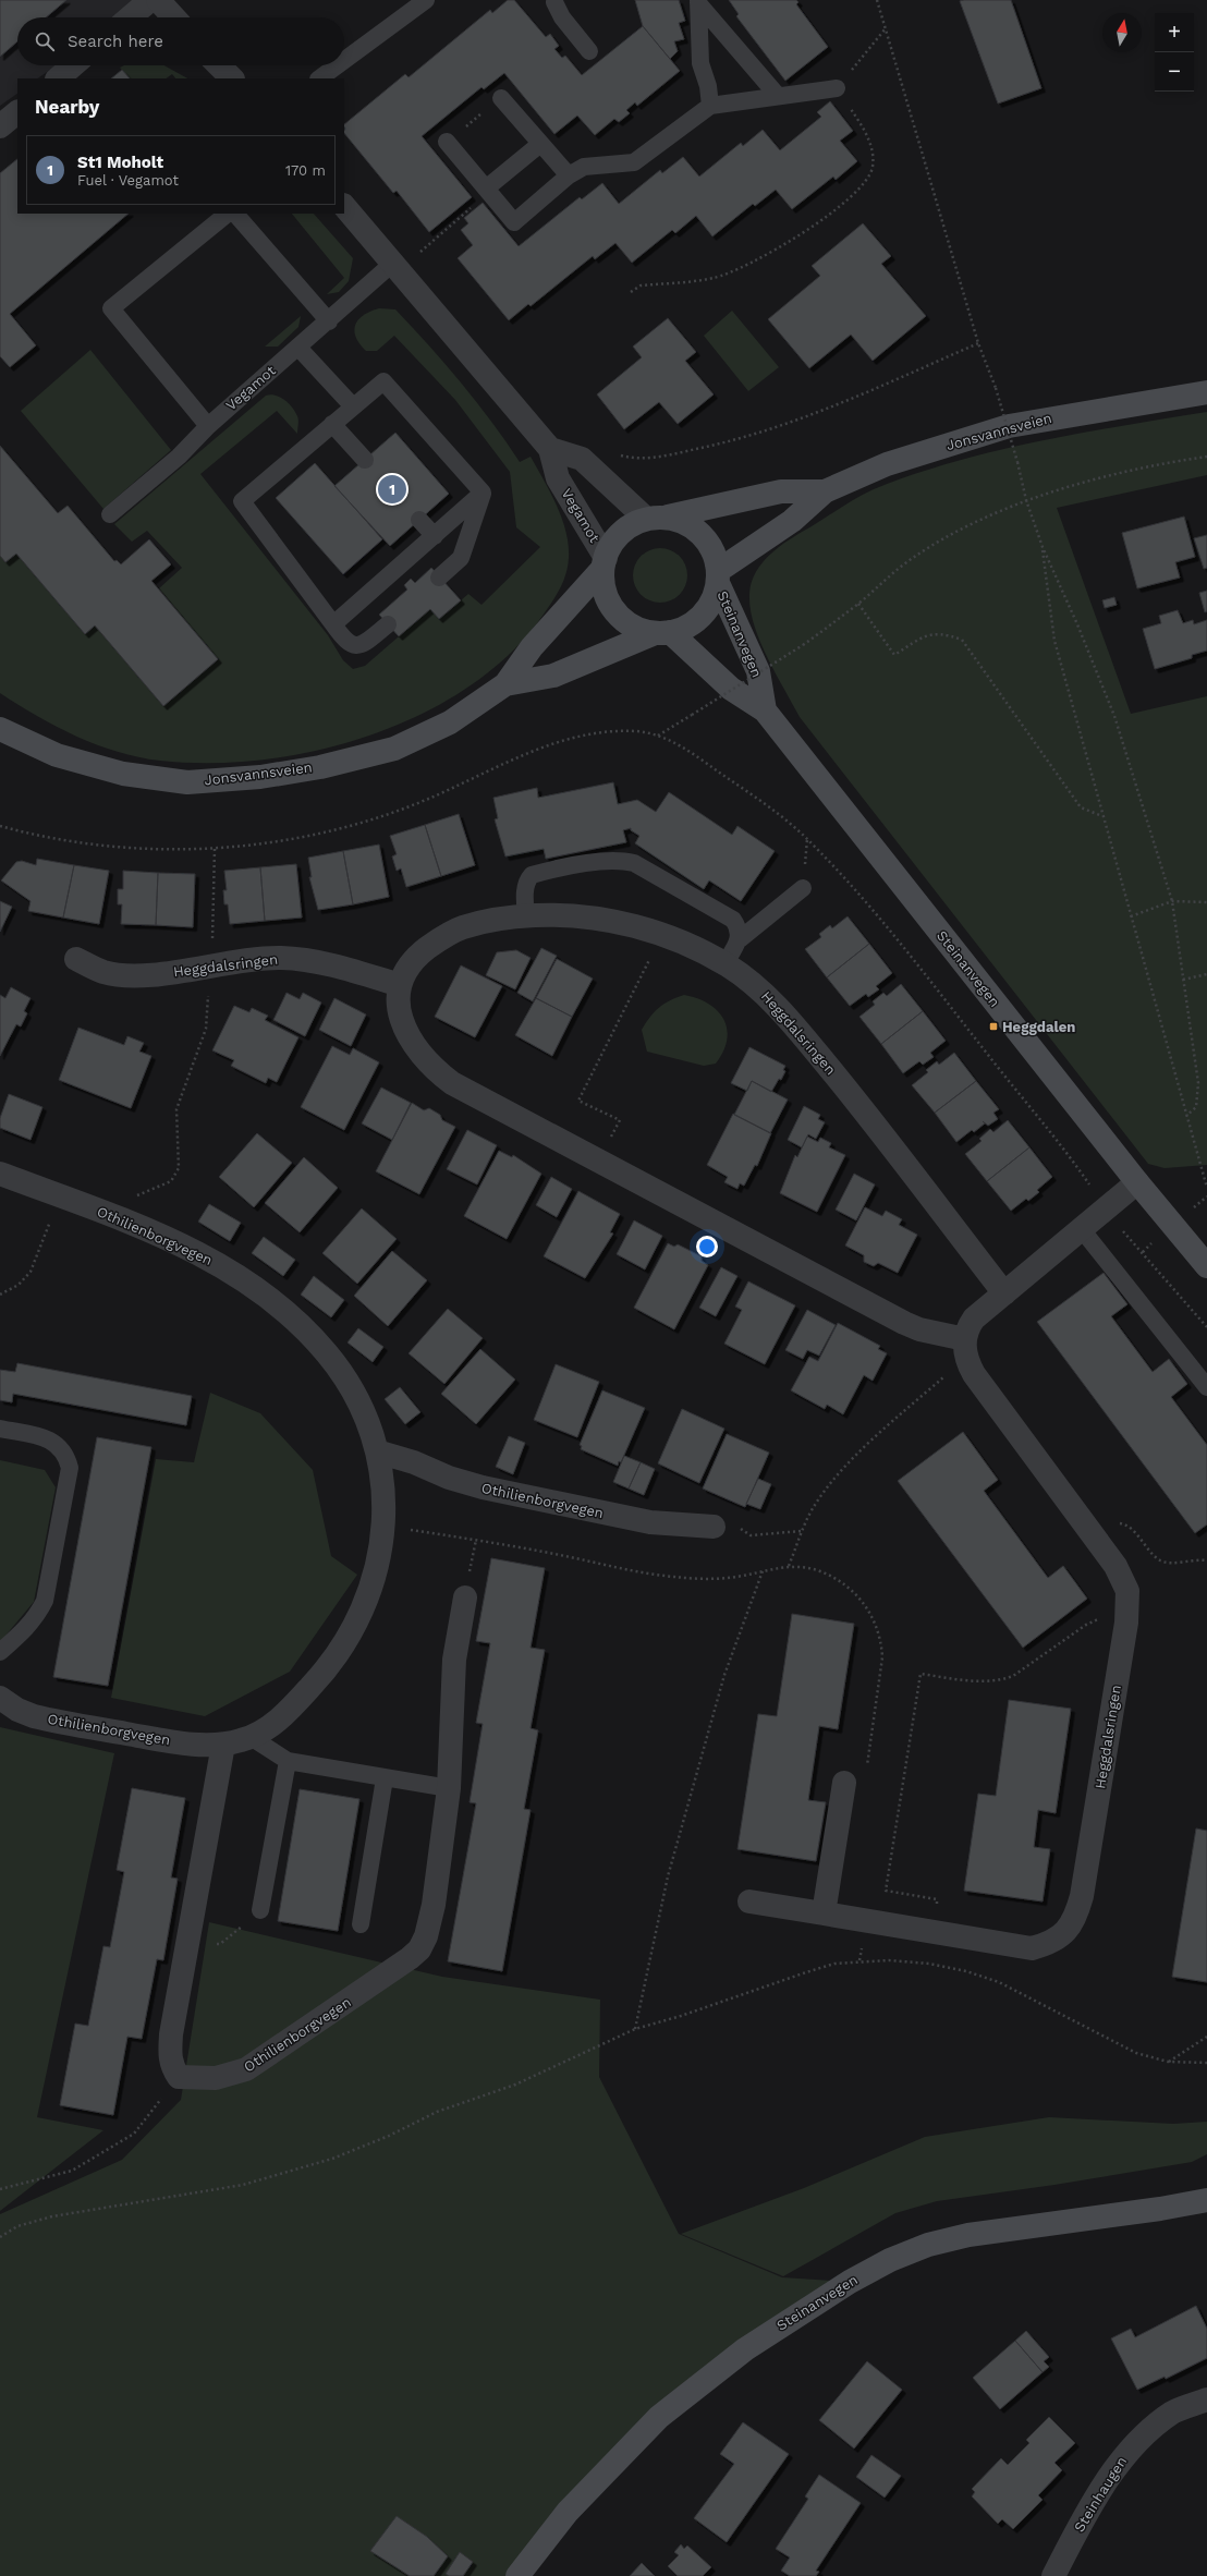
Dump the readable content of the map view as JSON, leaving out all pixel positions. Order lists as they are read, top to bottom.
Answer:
{
  "streets": {
    "main road": ["Jonsvannsveien", "Steinanvegen"],
    "street": [
      "Vegamot",
      "Heggdalsringen",
      "Othilienborgvegen",
      "Steinhaugen"
    ]
  },
  "crossings": [
    ["Vegamot", "Jonsvannsveien"],
    ["Vegamot", "Steinanvegen"],
    ["Jonsvannsveien", "Steinanvegen"]
  ],
  "places": {
    "transit": ["Heggdalen"]
  },
  "north": "top",
  "page": {
    "map_buttons": ["+", "−"],
    "search": "Search here",
    "heading": "Nearby",
    "list": [
      {
        "mark": "1",
        "name": "St1 Moholt",
        "note": "Fuel · Vegamot",
        "value": "170 m"
      }
    ],
    "pins": "1"
  }
}
